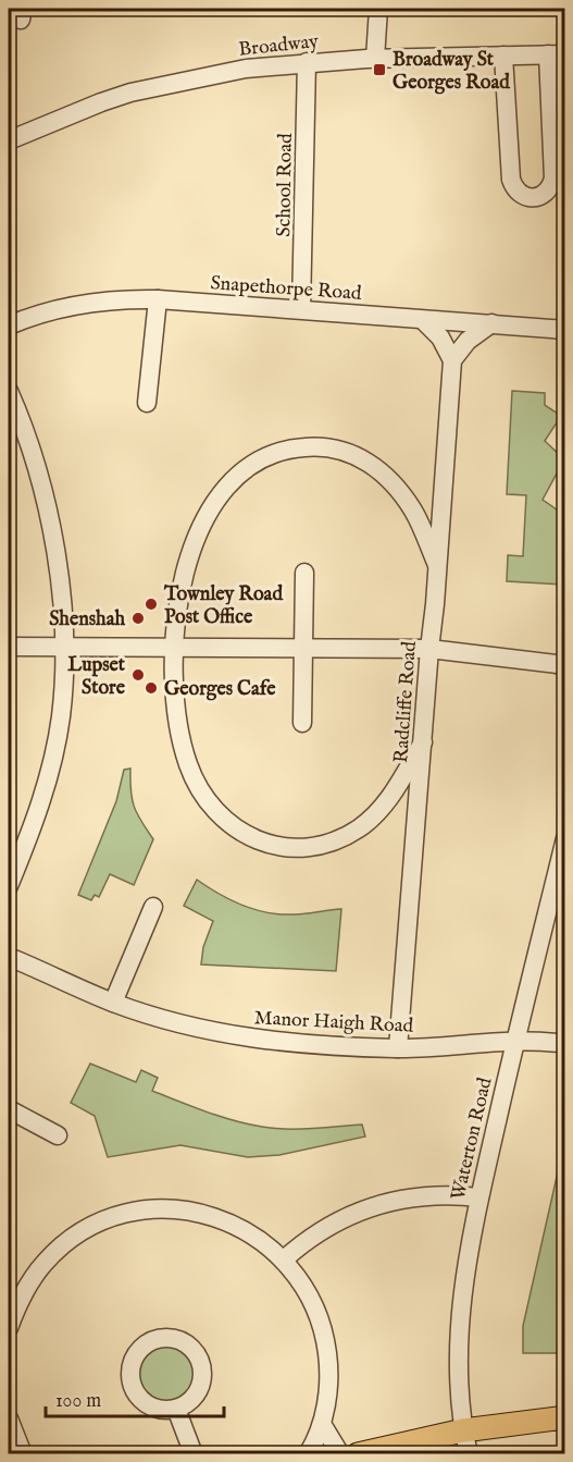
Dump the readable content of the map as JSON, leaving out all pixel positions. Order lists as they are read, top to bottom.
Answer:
{
  "streets": {
    "street": [
      "Broadway",
      "School Road",
      "Snapethorpe Road",
      "Radcliffe Road",
      "Manor Haigh Road",
      "Waterton Road"
    ]
  },
  "crossings": [
    ["Broadway", "School Road"],
    ["School Road", "Snapethorpe Road"],
    ["Radcliffe Road", "Manor Haigh Road"],
    ["Manor Haigh Road", "Waterton Road"]
  ],
  "places": {
    "transit": ["Broadway St Georges Road"],
    "other": [
      "Townley Road Post Office",
      "Shenshah",
      "Lupset Store",
      "Georges Cafe"
    ]
  },
  "scale_bar": "100 m"
}
